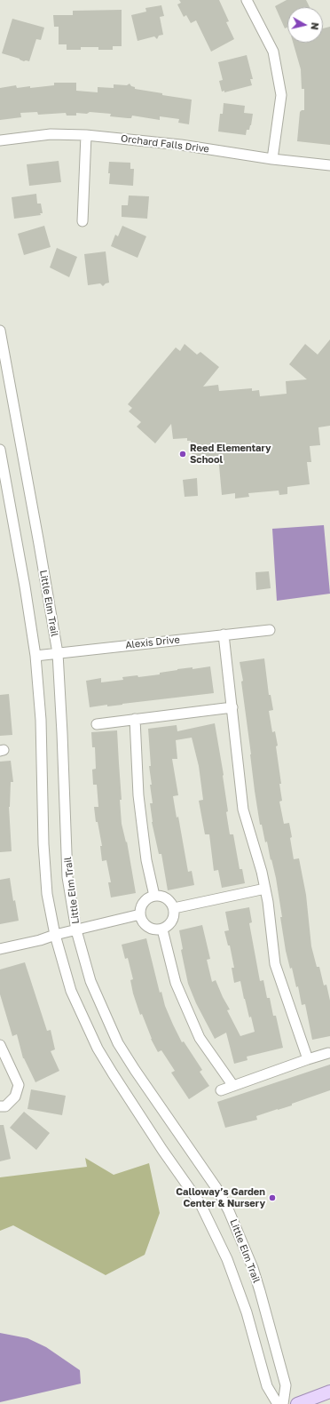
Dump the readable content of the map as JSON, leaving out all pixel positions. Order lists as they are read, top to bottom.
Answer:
{
  "streets": {
    "street": ["Orchard Falls Drive", "Little Elm Trail", "Alexis Drive"]
  },
  "crossings": [
    ["Little Elm Trail", "Alexis Drive"]
  ],
  "places": ["Reed Elementary School", "Calloway’s Garden Center & Nursery"],
  "north": "right"
}
